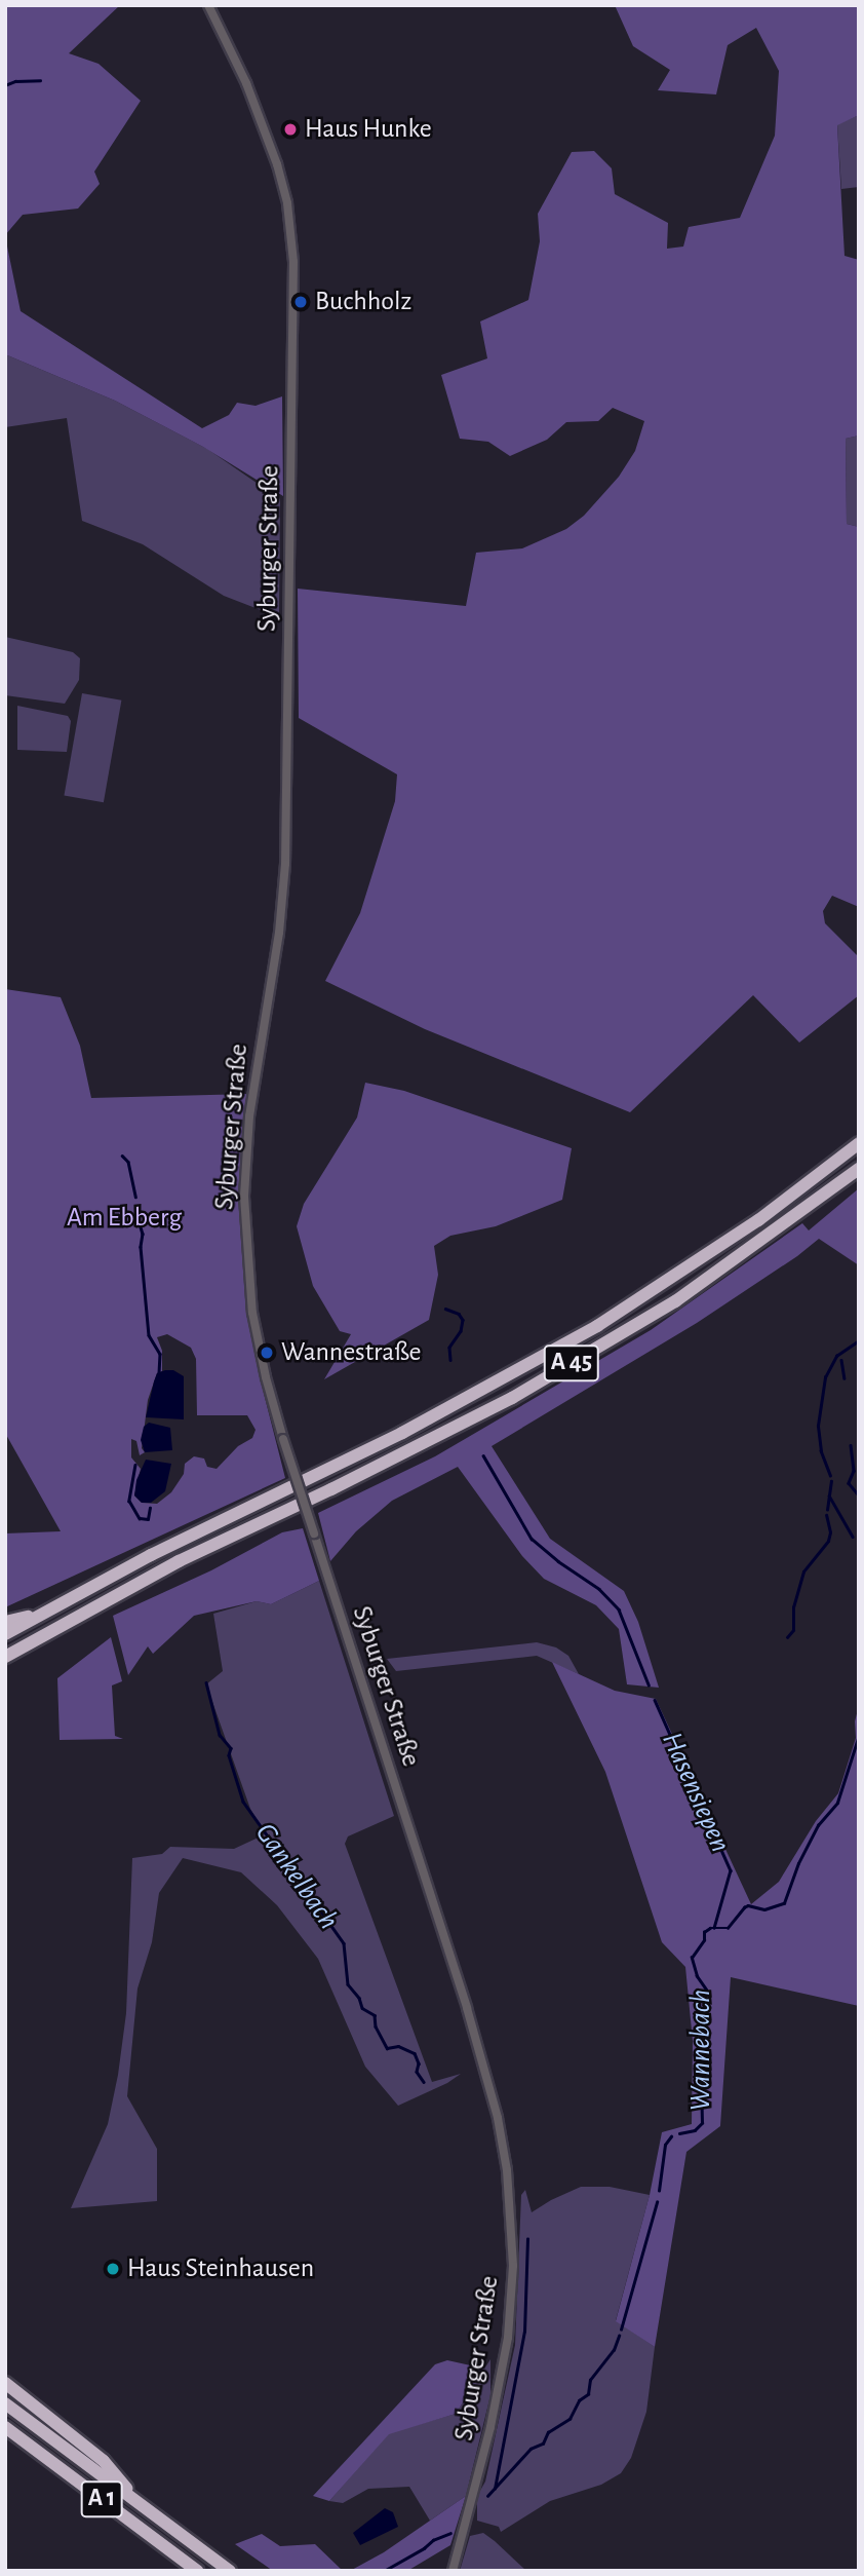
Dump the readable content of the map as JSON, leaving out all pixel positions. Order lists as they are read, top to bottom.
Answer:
{
  "streets": {
    "highway": ["A 45", "A 1"],
    "street": ["Syburger Straße"]
  },
  "water": ["Hasensiepen", "Gankelbach", "Wannebach"],
  "parks": ["Am Ebberg"],
  "places": [
    "Haus Hunke",
    "Buchholz",
    "Wannestraße",
    "Haus Steinhausen"
  ]
}
